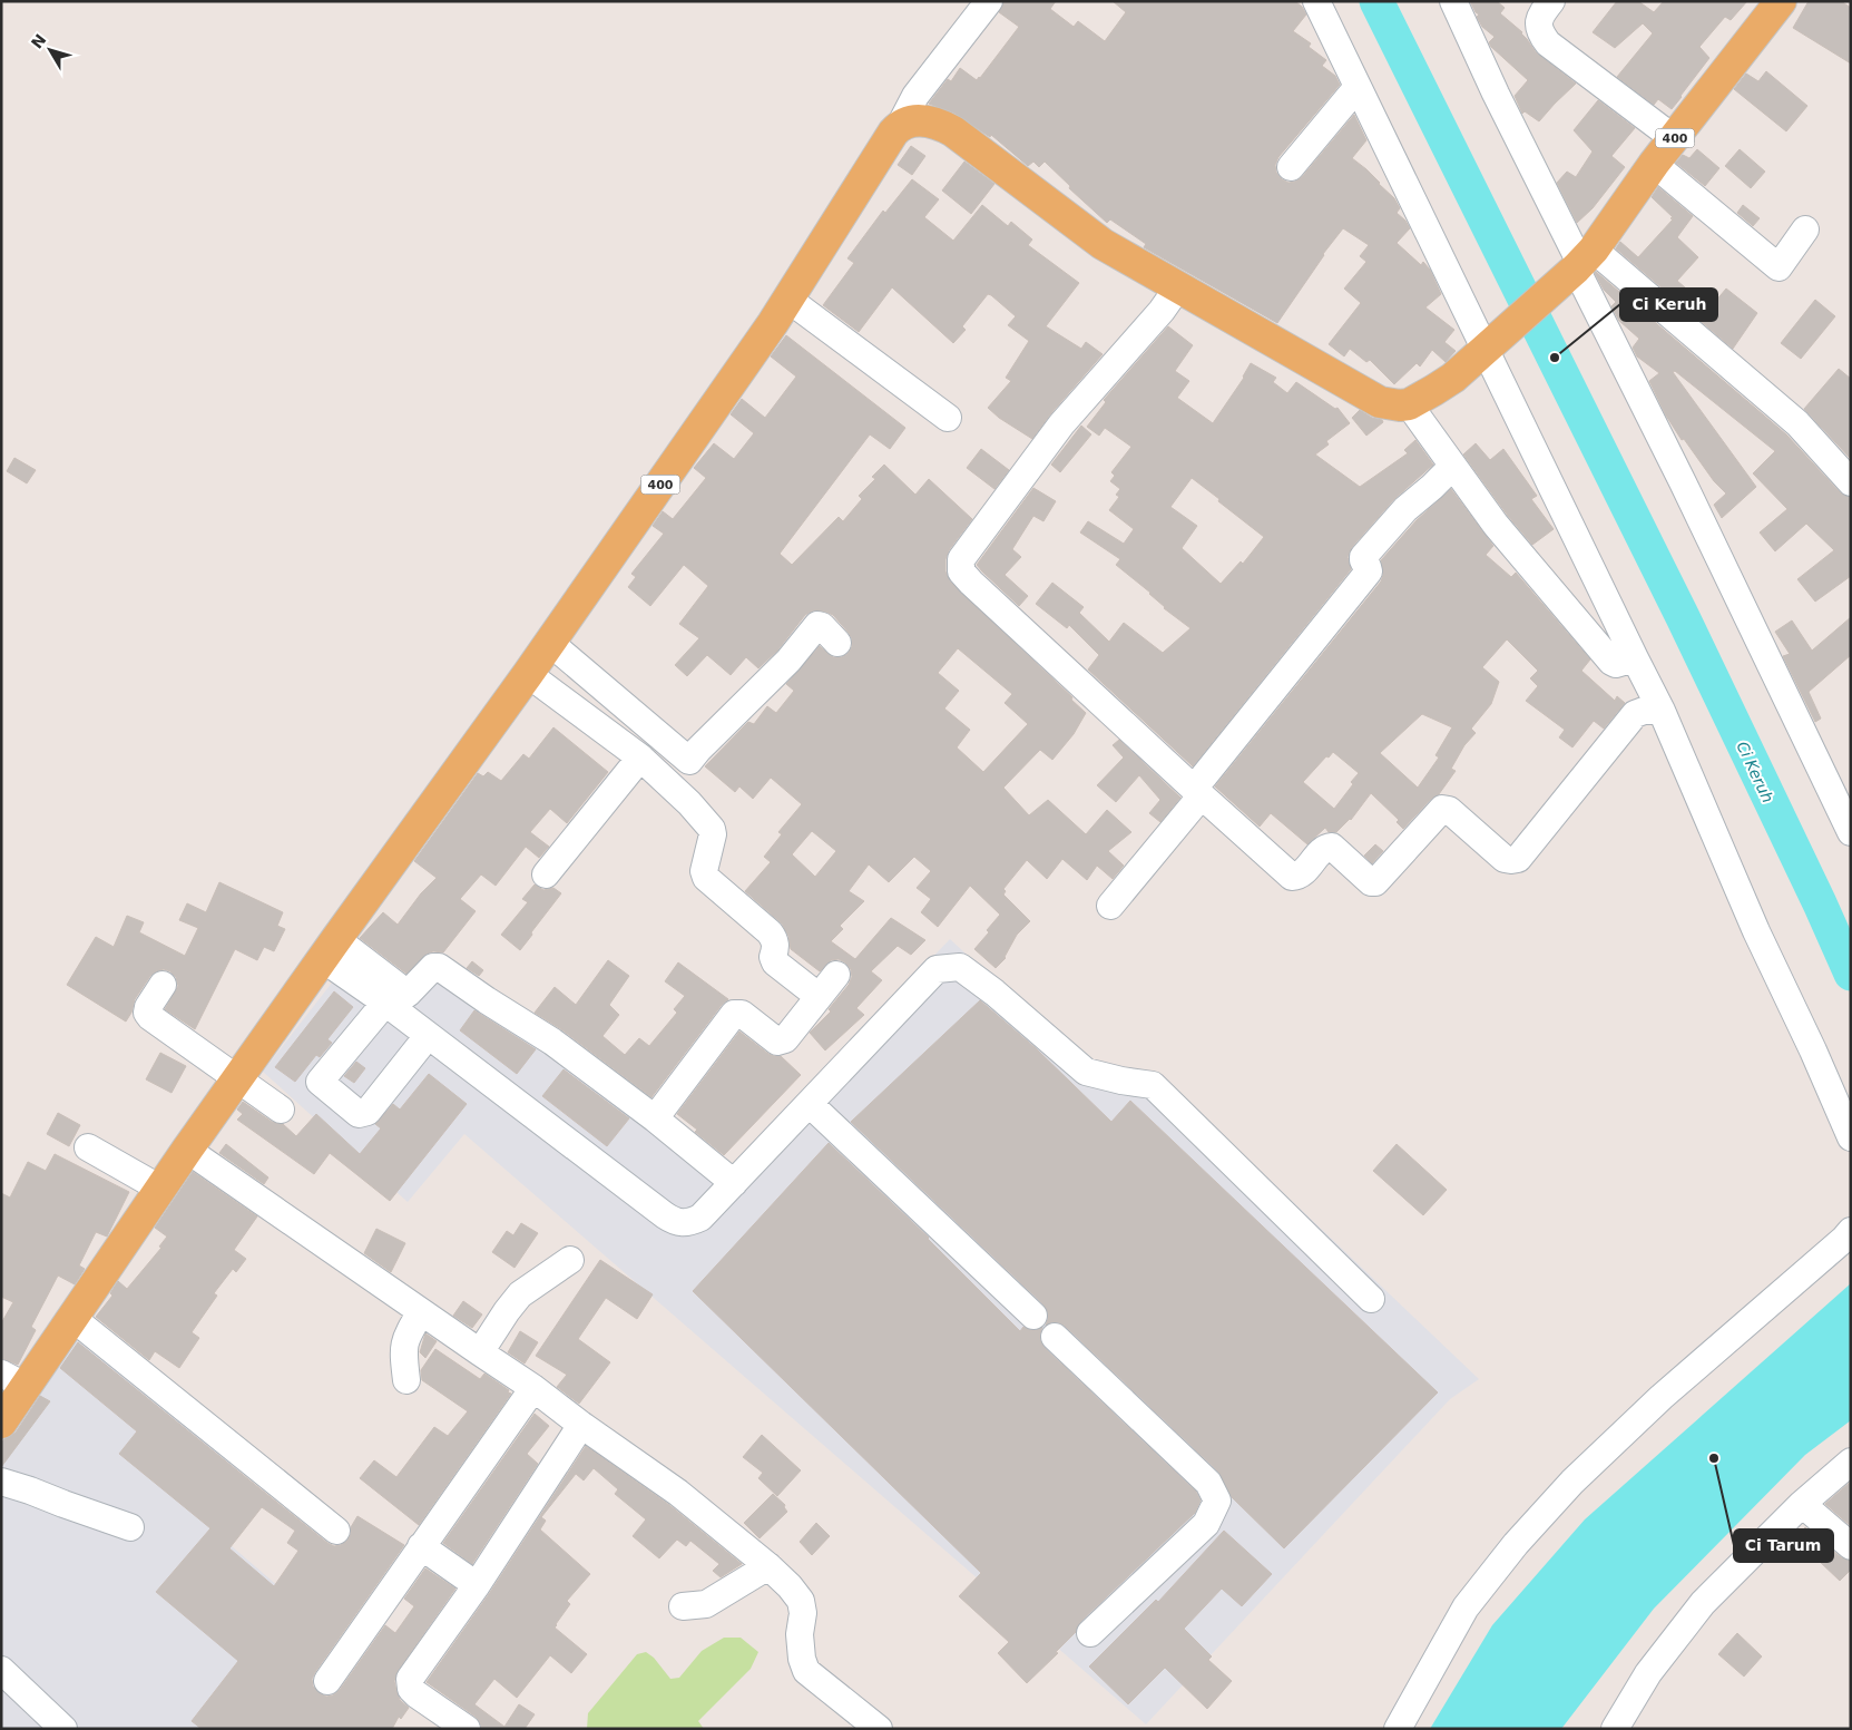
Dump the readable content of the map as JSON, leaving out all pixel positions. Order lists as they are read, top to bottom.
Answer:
{
  "streets": {
    "main road": ["400"]
  },
  "water": ["Ci Keruh"],
  "places": ["Ci Keruh", "Ci Tarum"],
  "north": "top left"
}
